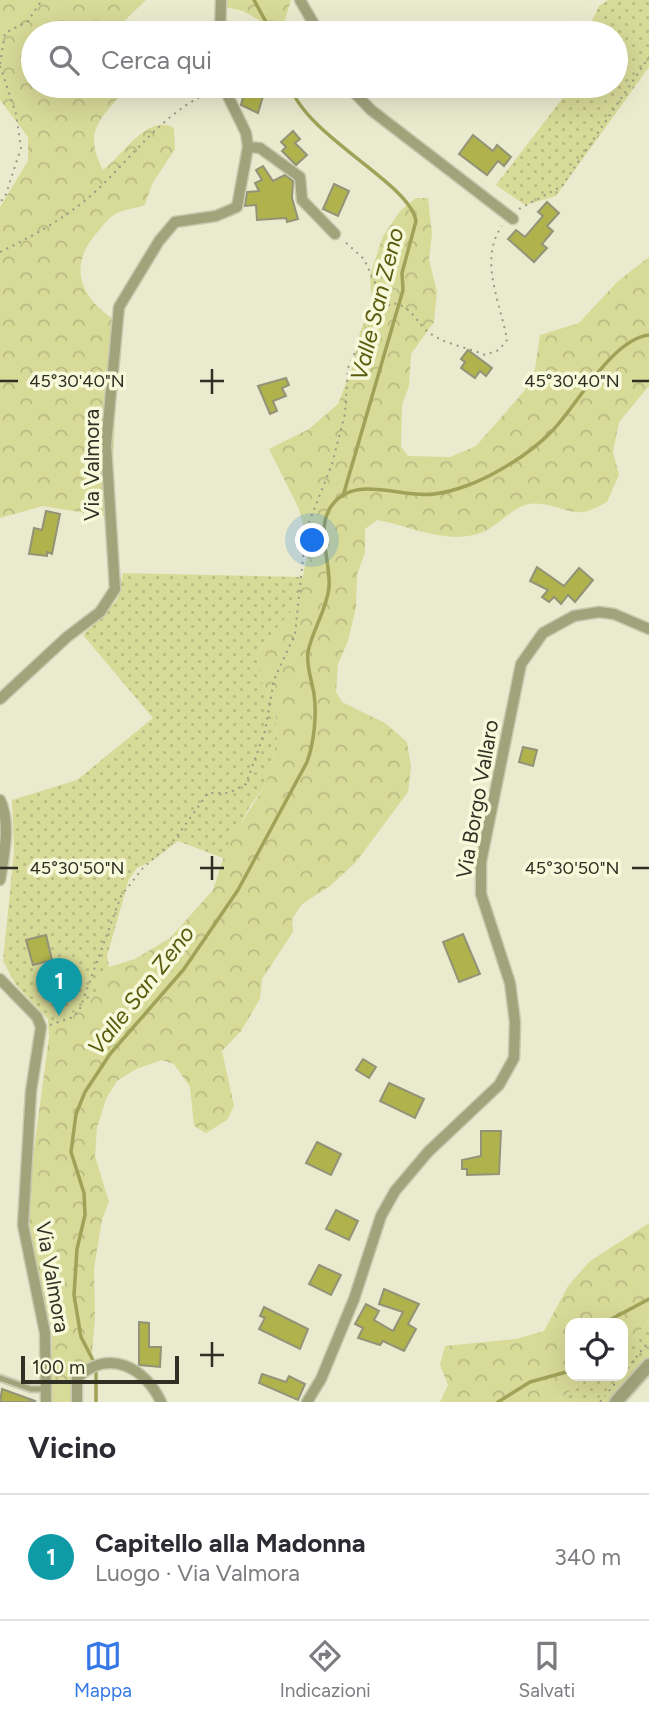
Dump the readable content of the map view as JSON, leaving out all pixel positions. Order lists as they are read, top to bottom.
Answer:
{
  "streets": {
    "street": ["Via Valmora", "Via Borgo Vallaro"]
  },
  "water": ["Valle San Zeno"],
  "scale_bar": "100 m",
  "page": {
    "search": "Cerca qui",
    "pins": "1",
    "scale": "100 m",
    "heading": "Vicino",
    "list": [
      {
        "mark": "1",
        "name": "Capitello alla Madonna",
        "note": "Luogo · Via Valmora",
        "value": "340 m"
      }
    ],
    "nav": ["Mappa", "Indicazioni", "Salvati"]
  },
  "coordinates": ["45°30'40\"N", "45°30'50\"N"]
}
